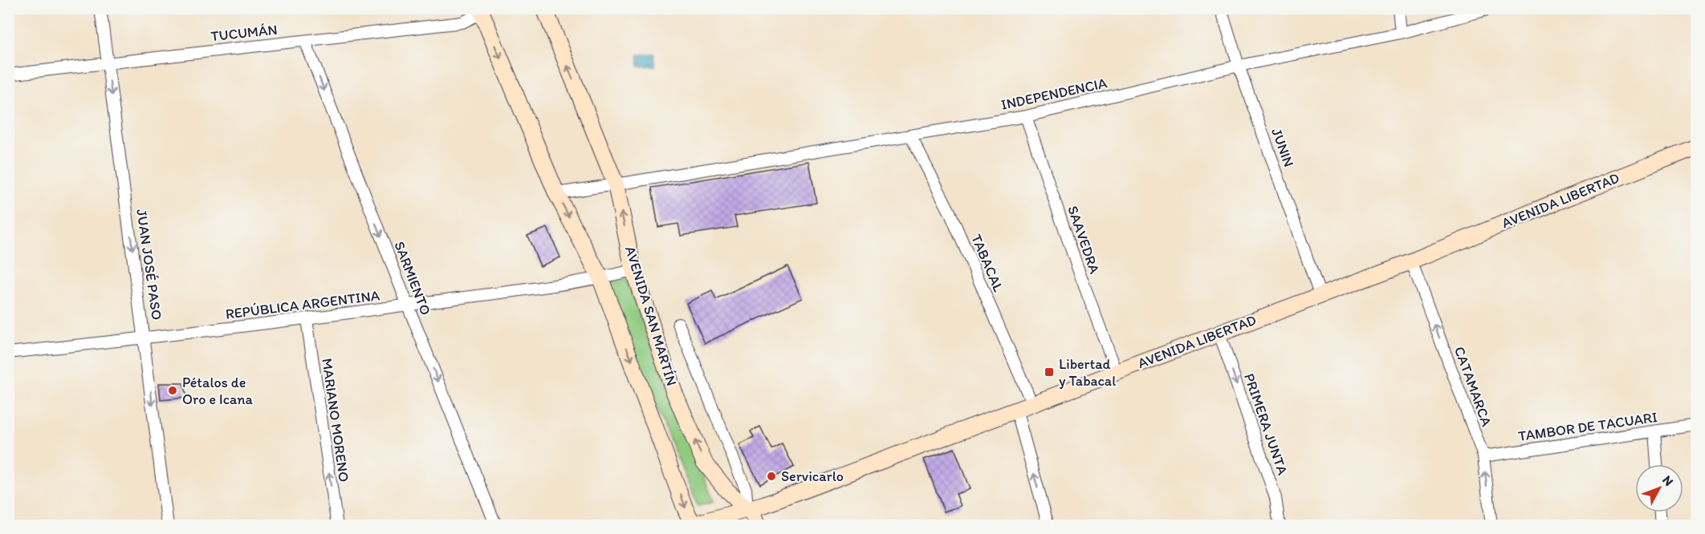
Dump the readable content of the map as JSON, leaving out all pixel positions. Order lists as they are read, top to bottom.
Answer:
{
  "streets": {
    "main road": ["AVENIDA LIBERTAD", "AVENIDA SAN MARTÍN"],
    "street": [
      "TUCUMÁN",
      "INDEPENDENCIA",
      "JUNIN",
      "SAAVEDRA",
      "TABACAL",
      "JUAN JOSÉ PASO",
      "SARMIENTO",
      "REPÚBLICA ARGENTINA",
      "CATAMARCA",
      "MARIANO MORENO",
      "PRIMERA JUNTA",
      "TAMBOR DE TACUARI"
    ]
  },
  "crossings": [
    ["TUCUMÁN", "JUAN JOSÉ PASO"],
    ["TUCUMÁN", "SARMIENTO"],
    ["TUCUMÁN", "AVENIDA SAN MARTÍN"],
    ["INDEPENDENCIA", "JUNIN"],
    ["INDEPENDENCIA", "SAAVEDRA"],
    ["INDEPENDENCIA", "TABACAL"],
    ["INDEPENDENCIA", "AVENIDA SAN MARTÍN"],
    ["JUNIN", "AVENIDA LIBERTAD"],
    ["AVENIDA LIBERTAD", "SAAVEDRA"],
    ["AVENIDA LIBERTAD", "TABACAL"],
    ["AVENIDA LIBERTAD", "AVENIDA SAN MARTÍN"],
    ["AVENIDA LIBERTAD", "CATAMARCA"],
    ["AVENIDA LIBERTAD", "PRIMERA JUNTA"],
    ["JUAN JOSÉ PASO", "REPÚBLICA ARGENTINA"],
    ["SARMIENTO", "REPÚBLICA ARGENTINA"],
    ["REPÚBLICA ARGENTINA", "AVENIDA SAN MARTÍN"],
    ["REPÚBLICA ARGENTINA", "MARIANO MORENO"],
    ["CATAMARCA", "TAMBOR DE TACUARI"]
  ],
  "one_way": [
    "JUAN JOSÉ PASO",
    "SARMIENTO",
    "CATAMARCA",
    "MARIANO MORENO",
    "PRIMERA JUNTA"
  ],
  "places": {
    "transit": ["Libertad y Tabacal"],
    "other": ["Pétalos de Oro e Icana", "Servicarlo"]
  },
  "north": "top right"
}
